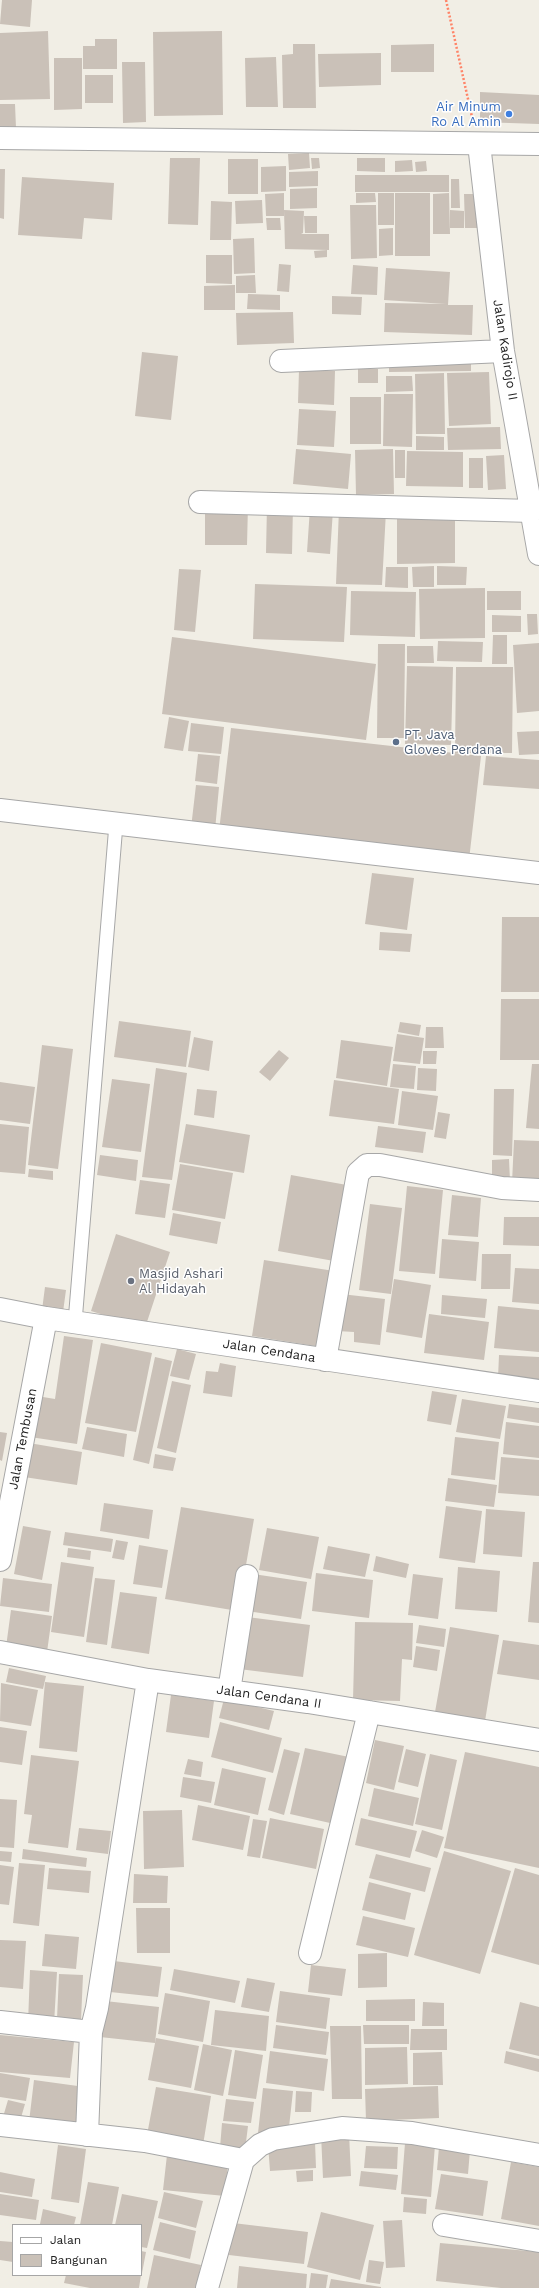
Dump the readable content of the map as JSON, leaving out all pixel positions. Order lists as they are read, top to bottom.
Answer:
{
  "streets": {
    "street": [
      "Jalan Kadirojo II",
      "Jalan Cendana",
      "Jalan Tembusan",
      "Jalan Cendana II"
    ]
  },
  "crossings": [
    ["Jalan Cendana", "Jalan Tembusan"]
  ],
  "places": ["Air Minum Ro Al Amin", "PT. Java Gloves Perdana", "Masjid Ashari Al Hidayah"],
  "legend": ["Jalan", "Bangunan"]
}
